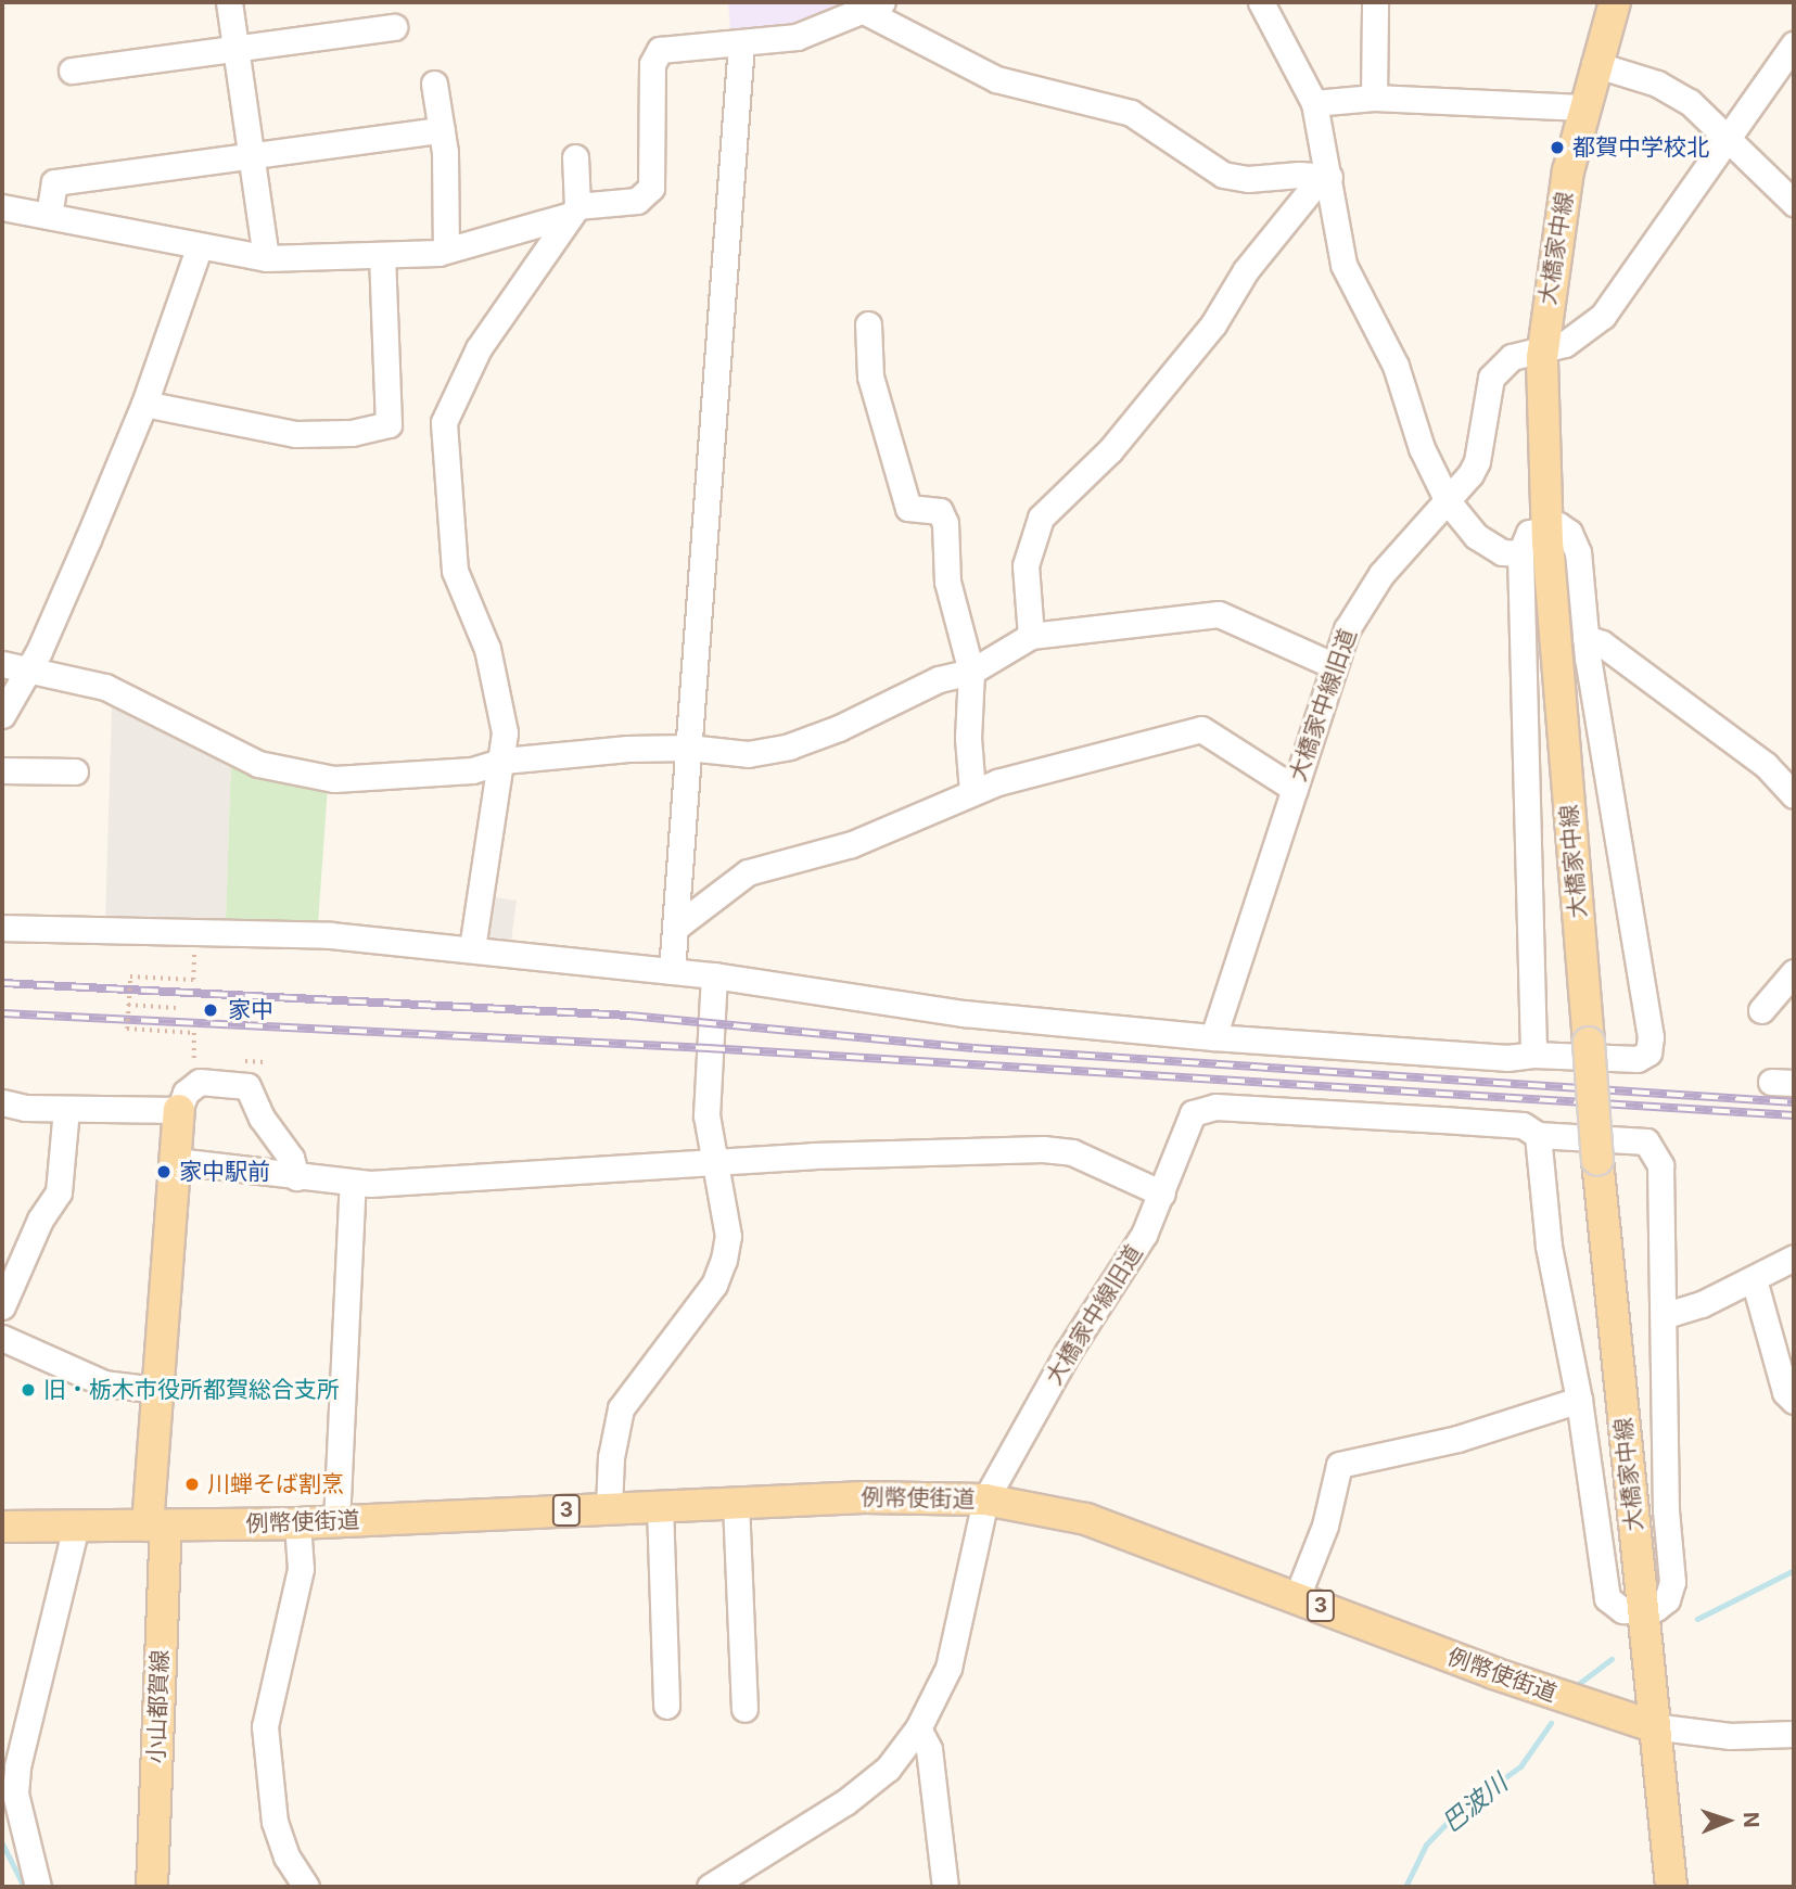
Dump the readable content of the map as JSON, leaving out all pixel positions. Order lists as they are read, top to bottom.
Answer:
{
  "streets": {
    "main road": [
      "大橋家中線",
      "例幣使街道",
      "3",
      "小山都賀線"
    ],
    "street": ["大橋家中線旧道"]
  },
  "crossings": [
    ["大橋家中線", "大橋家中線旧道"],
    ["大橋家中線", "例幣使街道"],
    ["大橋家中線旧道", "例幣使街道"],
    ["例幣使街道", "小山都賀線"]
  ],
  "water": ["巴波川"],
  "places": [
    "都賀中学校北",
    "家中",
    "家中駅前",
    "旧・栃木市役所都賀総合支所",
    "川蝉そば割烹"
  ],
  "north": "right"
}
